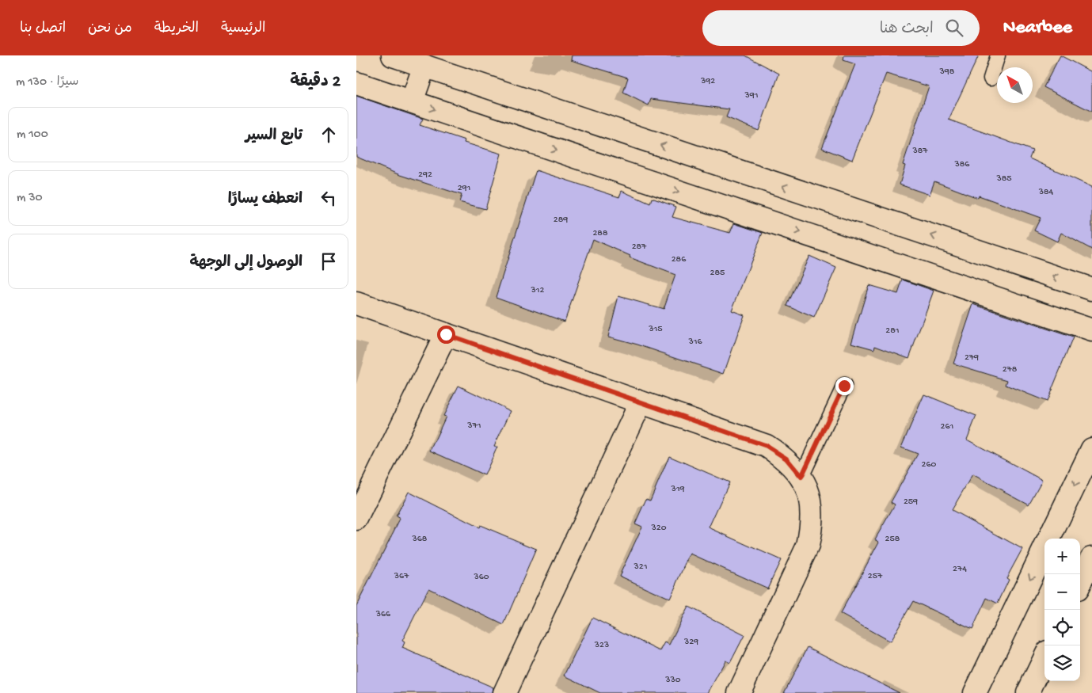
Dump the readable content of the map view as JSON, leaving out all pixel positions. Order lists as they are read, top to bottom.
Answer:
{
  "house_numbers": [
    "398",
    "392",
    "391",
    "387",
    "386",
    "292",
    "385",
    "291",
    "384",
    "289",
    "288",
    "287",
    "286",
    "285",
    "312",
    "315",
    "281",
    "316",
    "279",
    "278",
    "371",
    "261",
    "260",
    "319",
    "259",
    "320",
    "368",
    "258",
    "321",
    "274",
    "367",
    "257",
    "360",
    "366",
    "329",
    "323",
    "330"
  ],
  "north": "top left",
  "page": {
    "header": "Nearbee",
    "search": "ابحث هنا",
    "nav": [
      "الرئيسية",
      "الخريطة",
      "من نحن",
      "اتصل بنا"
    ],
    "heading": ["2 دقيقة", "سيرًا · 130 m"],
    "list": [
      ["تابع السير", "100 m"],
      ["انعطف يسارًا", "30 m"],
      "الوصول إلى الوجهة"
    ],
    "map_buttons": ["+", "−"]
  }
}
